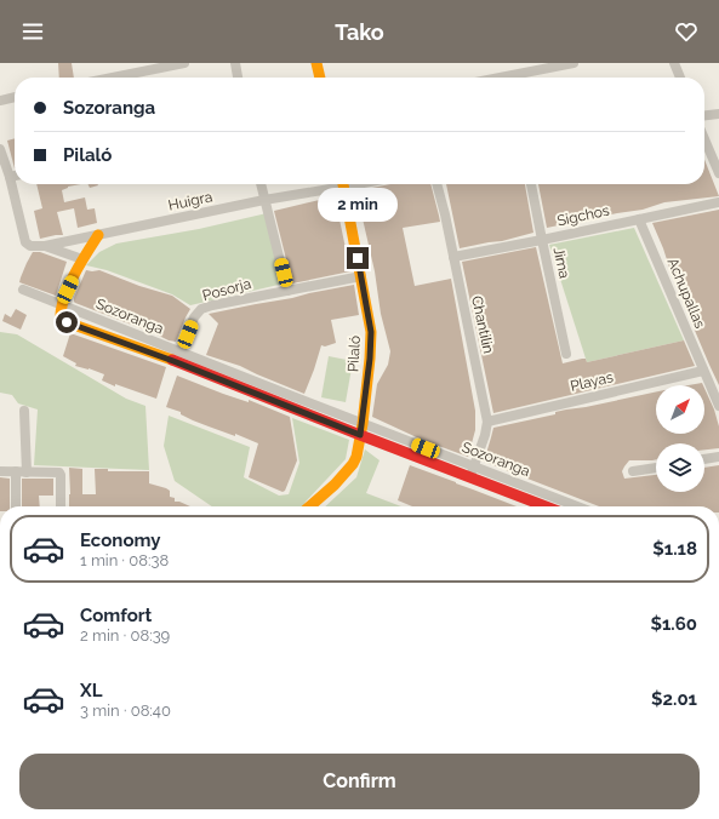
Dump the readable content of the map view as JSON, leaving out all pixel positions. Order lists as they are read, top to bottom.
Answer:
{
  "streets": {
    "street": [
      "Huigra",
      "Sigchos",
      "Jima",
      "Posorja",
      "Achupallas",
      "Sozoranga",
      "Chantilin",
      "Pilaló",
      "Playas"
    ]
  },
  "crossings": [
    ["Sigchos", "Jima"],
    ["Sigchos", "Achupallas"],
    ["Sigchos", "Chantilin"],
    ["Posorja", "Sozoranga"],
    ["Posorja", "Pilaló"],
    ["Achupallas", "Playas"],
    ["Sozoranga", "Chantilin"],
    ["Sozoranga", "Pilaló"],
    ["Chantilin", "Playas"]
  ],
  "north": "top right",
  "page": {
    "header": "Tako",
    "banner": ["Sozoranga", "Pilaló"],
    "bubble": "2 min",
    "list": [
      {
        "name": "Economy",
        "note": "1 min · 08:38",
        "value": "$1.18"
      },
      {
        "name": "Comfort",
        "note": "2 min · 08:39",
        "value": "$1.60"
      },
      {
        "name": "XL",
        "note": "3 min · 08:40",
        "value": "$2.01"
      }
    ],
    "buttons": "Confirm"
  }
}
